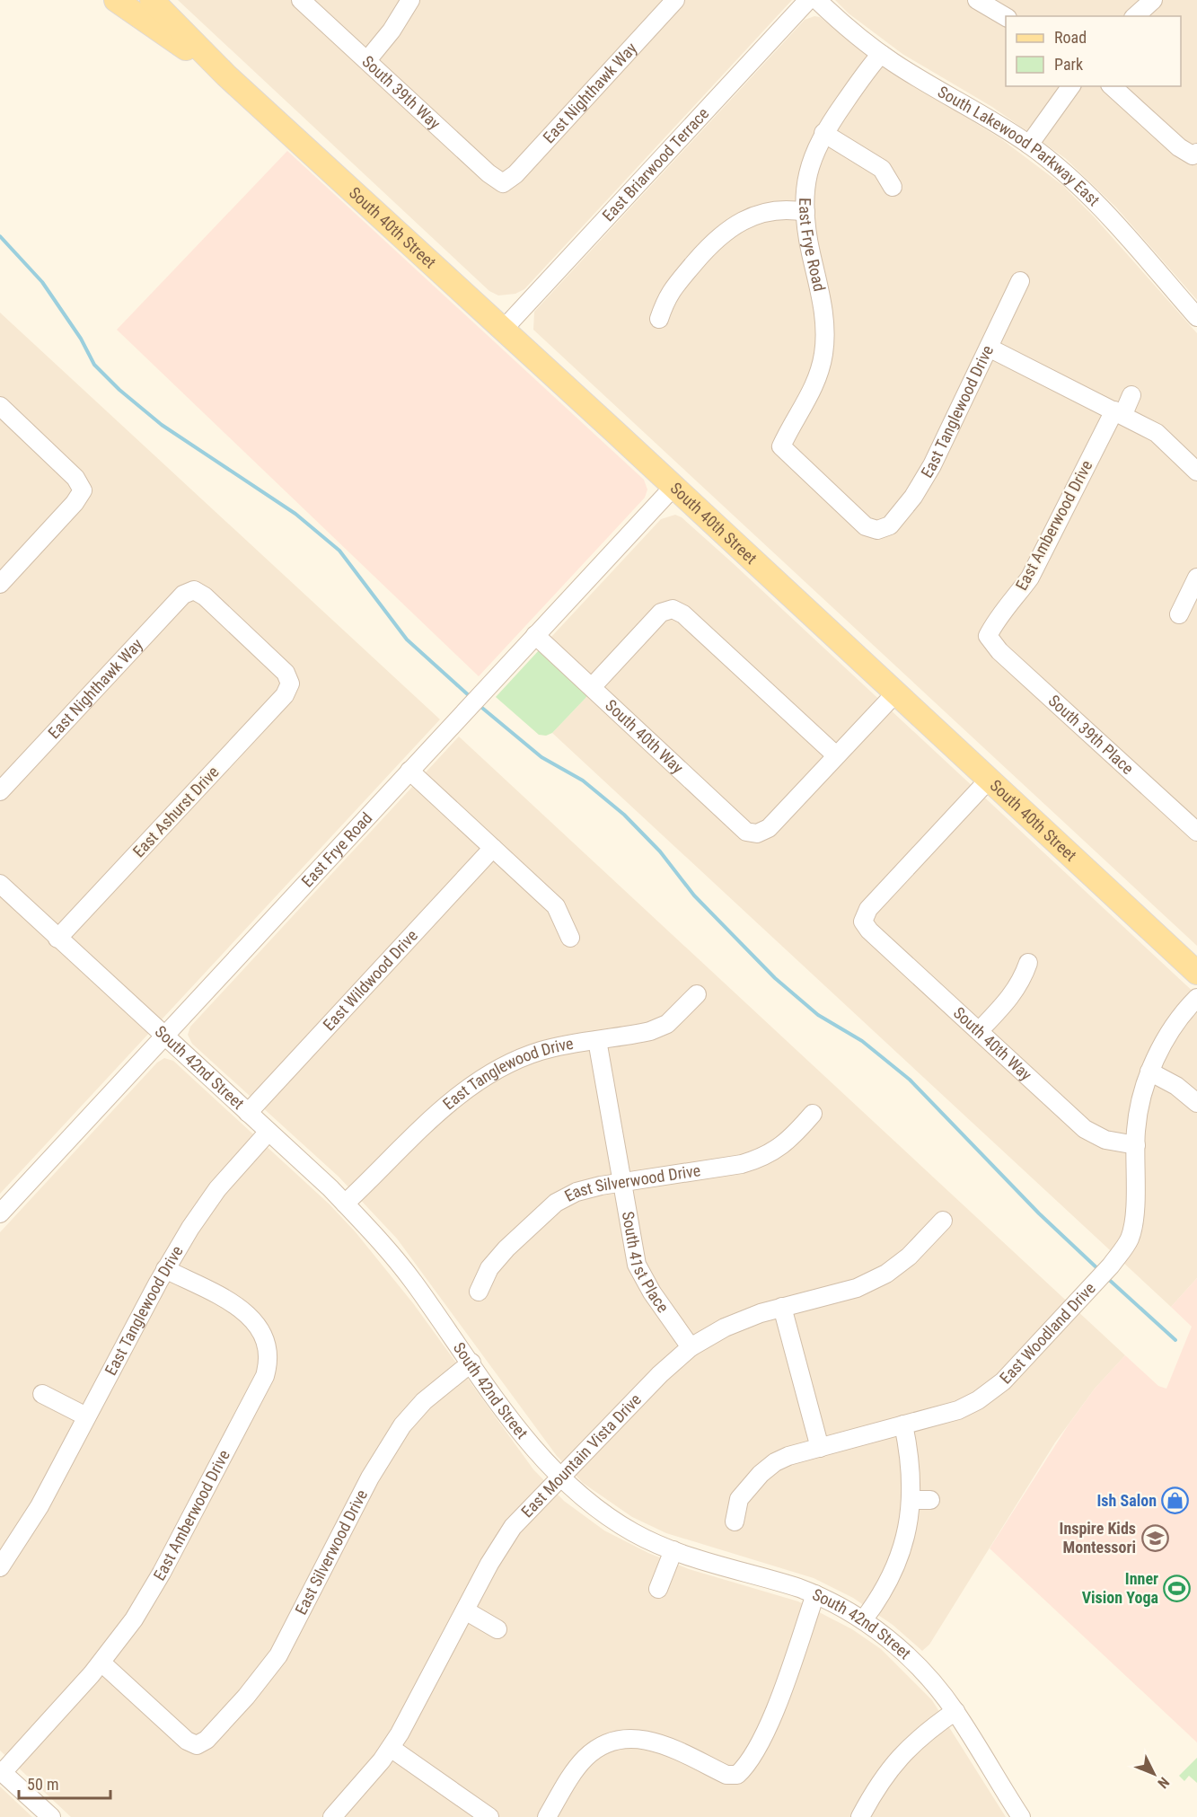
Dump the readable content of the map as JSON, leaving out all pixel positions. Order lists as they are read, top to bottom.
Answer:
{
  "streets": {
    "main road": ["South 40th Street"],
    "street": [
      "South 39th Way",
      "East Nighthawk Way",
      "South Lakewood Parkway East",
      "East Briarwood Terrace",
      "East Frye Road",
      "East Tanglewood Drive",
      "East Amberwood Drive",
      "South 39th Place",
      "South 40th Way",
      "East Ashurst Drive",
      "East Wildwood Drive",
      "South 42nd Street",
      "East Silverwood Drive",
      "South 41st Place",
      "East Woodland Drive",
      "East Mountain Vista Drive"
    ]
  },
  "crossings": [
    ["South 39th Way", "East Nighthawk Way"],
    ["East Nighthawk Way", "East Ashurst Drive"],
    ["South Lakewood Parkway East", "East Frye Road"],
    ["East Briarwood Terrace", "South 40th Street"],
    ["South 40th Street", "East Frye Road"],
    ["South 40th Street", "South 40th Way"],
    ["East Frye Road", "East Tanglewood Drive"],
    ["East Frye Road", "South 40th Way"],
    ["East Frye Road", "South 42nd Street"],
    ["East Tanglewood Drive", "East Amberwood Drive"],
    ["East Tanglewood Drive", "South 42nd Street"],
    ["East Tanglewood Drive", "South 41st Place"],
    ["East Amberwood Drive", "South 39th Place"],
    ["East Amberwood Drive", "East Silverwood Drive"],
    ["South 40th Way", "East Woodland Drive"],
    ["East Ashurst Drive", "South 42nd Street"],
    ["East Wildwood Drive", "South 42nd Street"],
    ["South 42nd Street", "East Silverwood Drive"],
    ["South 42nd Street", "East Mountain Vista Drive"],
    ["East Silverwood Drive", "South 41st Place"],
    ["South 41st Place", "East Mountain Vista Drive"]
  ],
  "places": {
    "shop": ["Ish Salon"],
    "school or university": ["Inspire Kids Montessori"],
    "sports": ["Inner Vision Yoga"]
  },
  "legend": ["Road", "Park"],
  "scale_bar": "50 m",
  "north": "bottom right"
}
